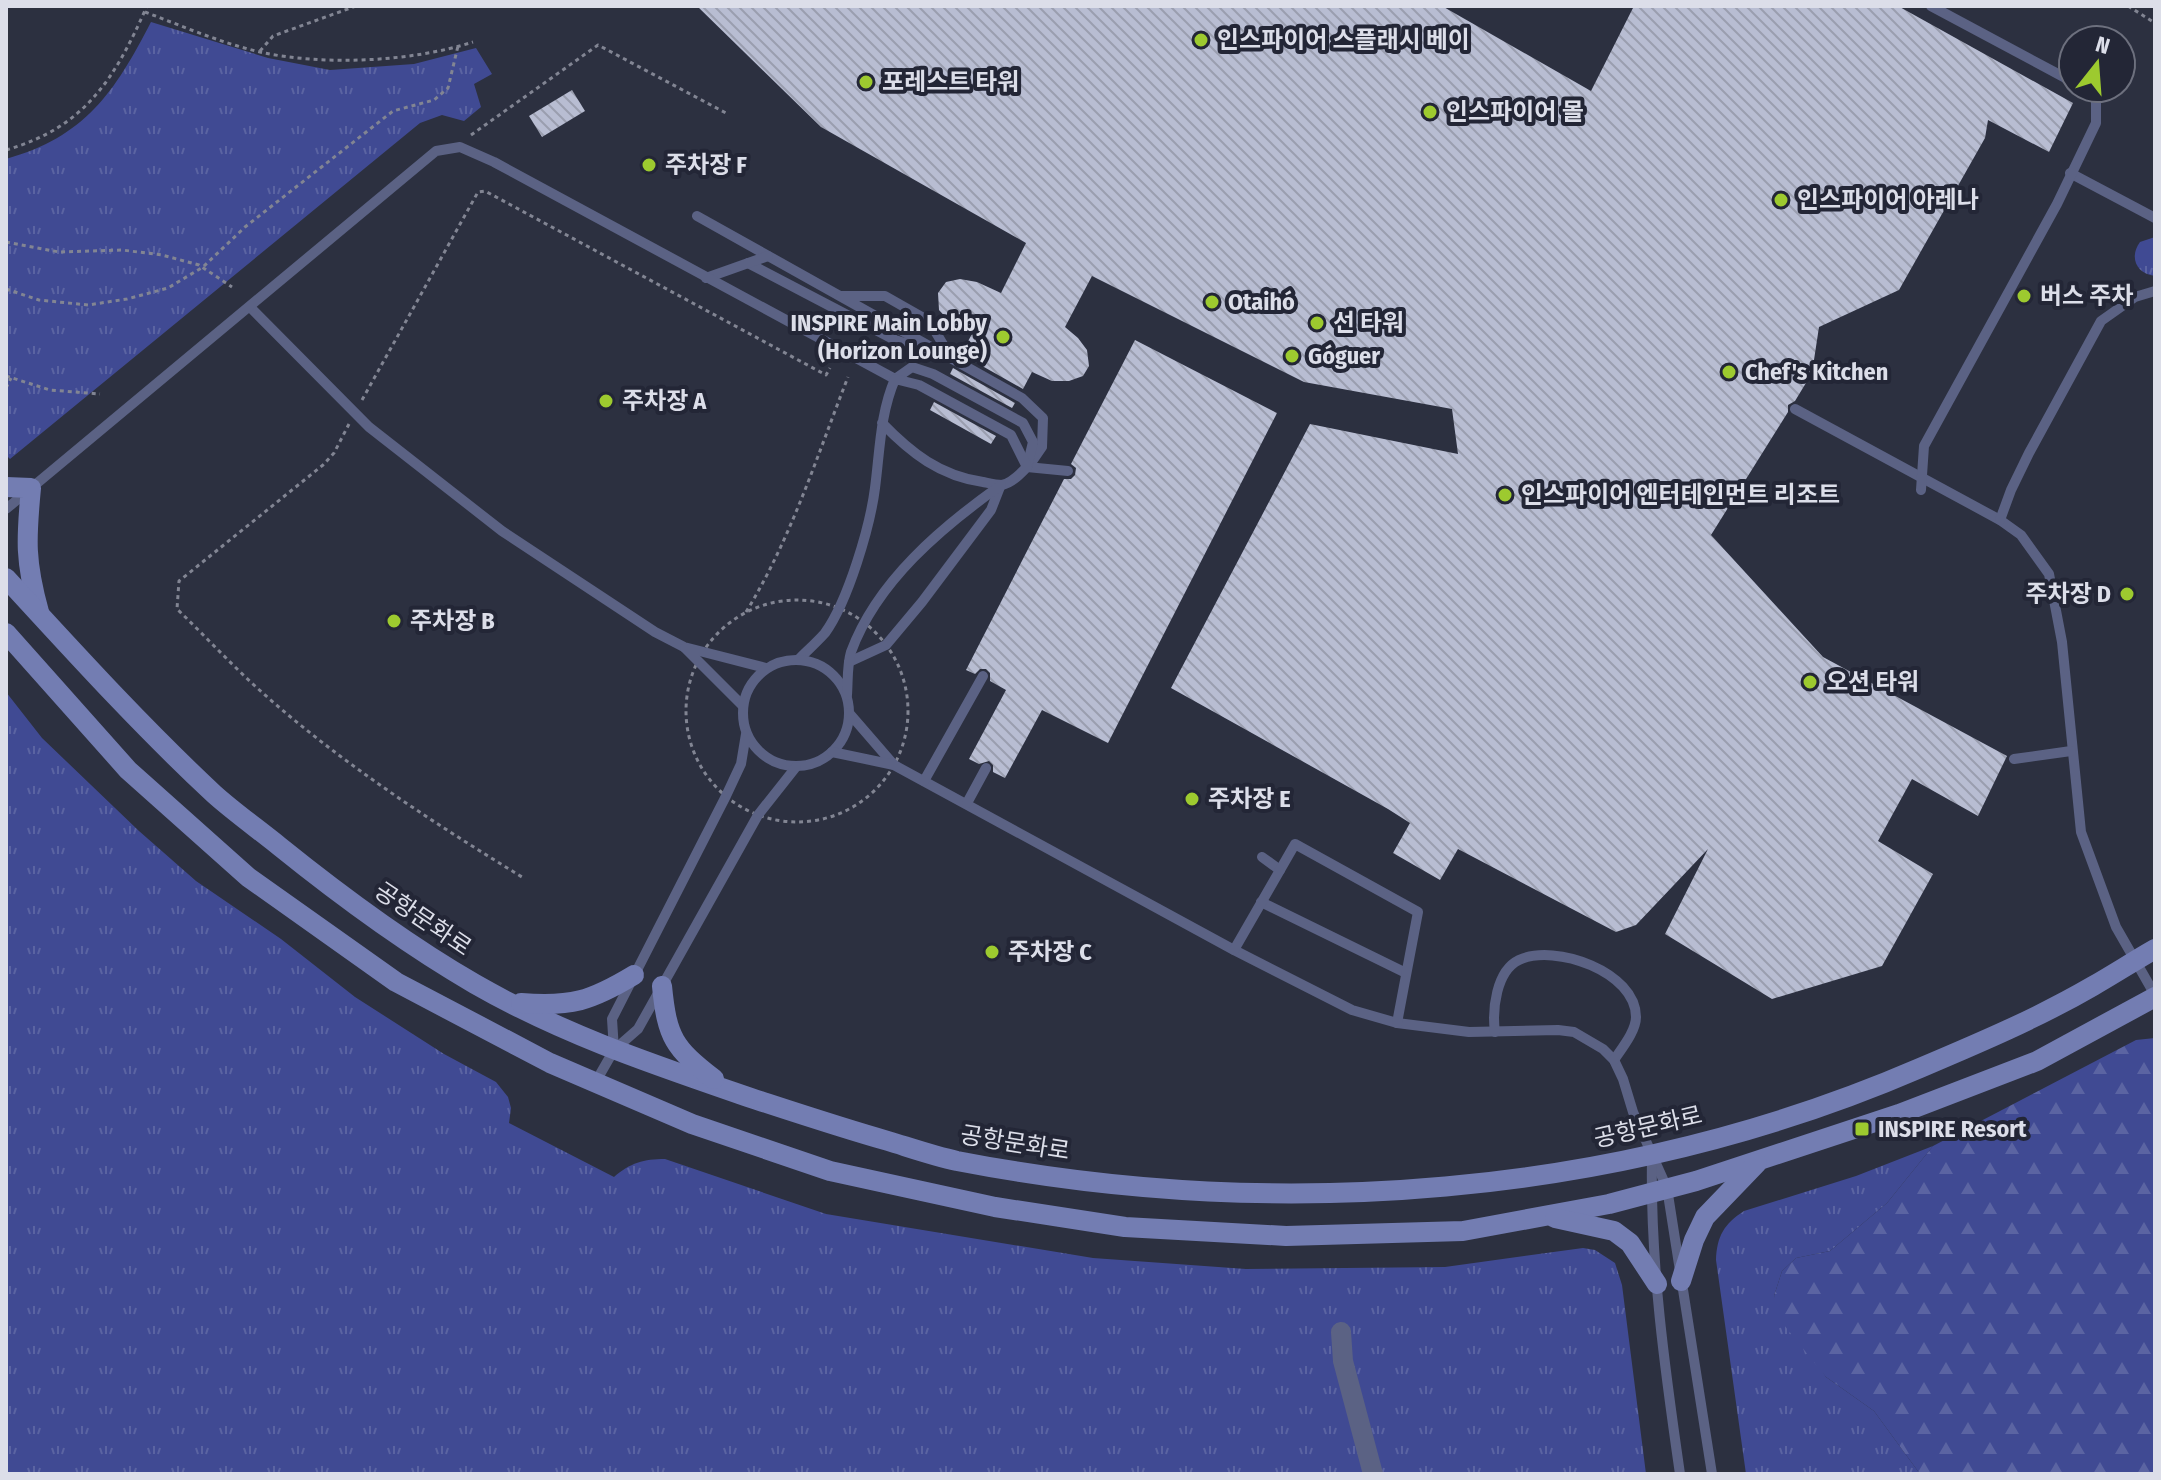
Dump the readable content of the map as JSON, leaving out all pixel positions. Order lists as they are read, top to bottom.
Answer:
{
  "streets": {
    "street": ["공항문화로"]
  },
  "places": {
    "other": [
      "인스파이어 스플래시 베이",
      "포레스트 타워",
      "인스파이어 몰",
      "주차장 F",
      "인스파이어 아레나",
      "버스 주차",
      "Otaihó",
      "선 타워",
      "INSPIRE Main Lobby (Horizon Lounge)",
      "Góguer",
      "Chef's Kitchen",
      "주차장 A",
      "인스파이어 엔터테인먼트 리조트",
      "주차장 D",
      "주차장 B",
      "오션 타워",
      "주차장 E",
      "주차장 C"
    ],
    "transit": ["INSPIRE Resort"]
  },
  "north": "top"
}
